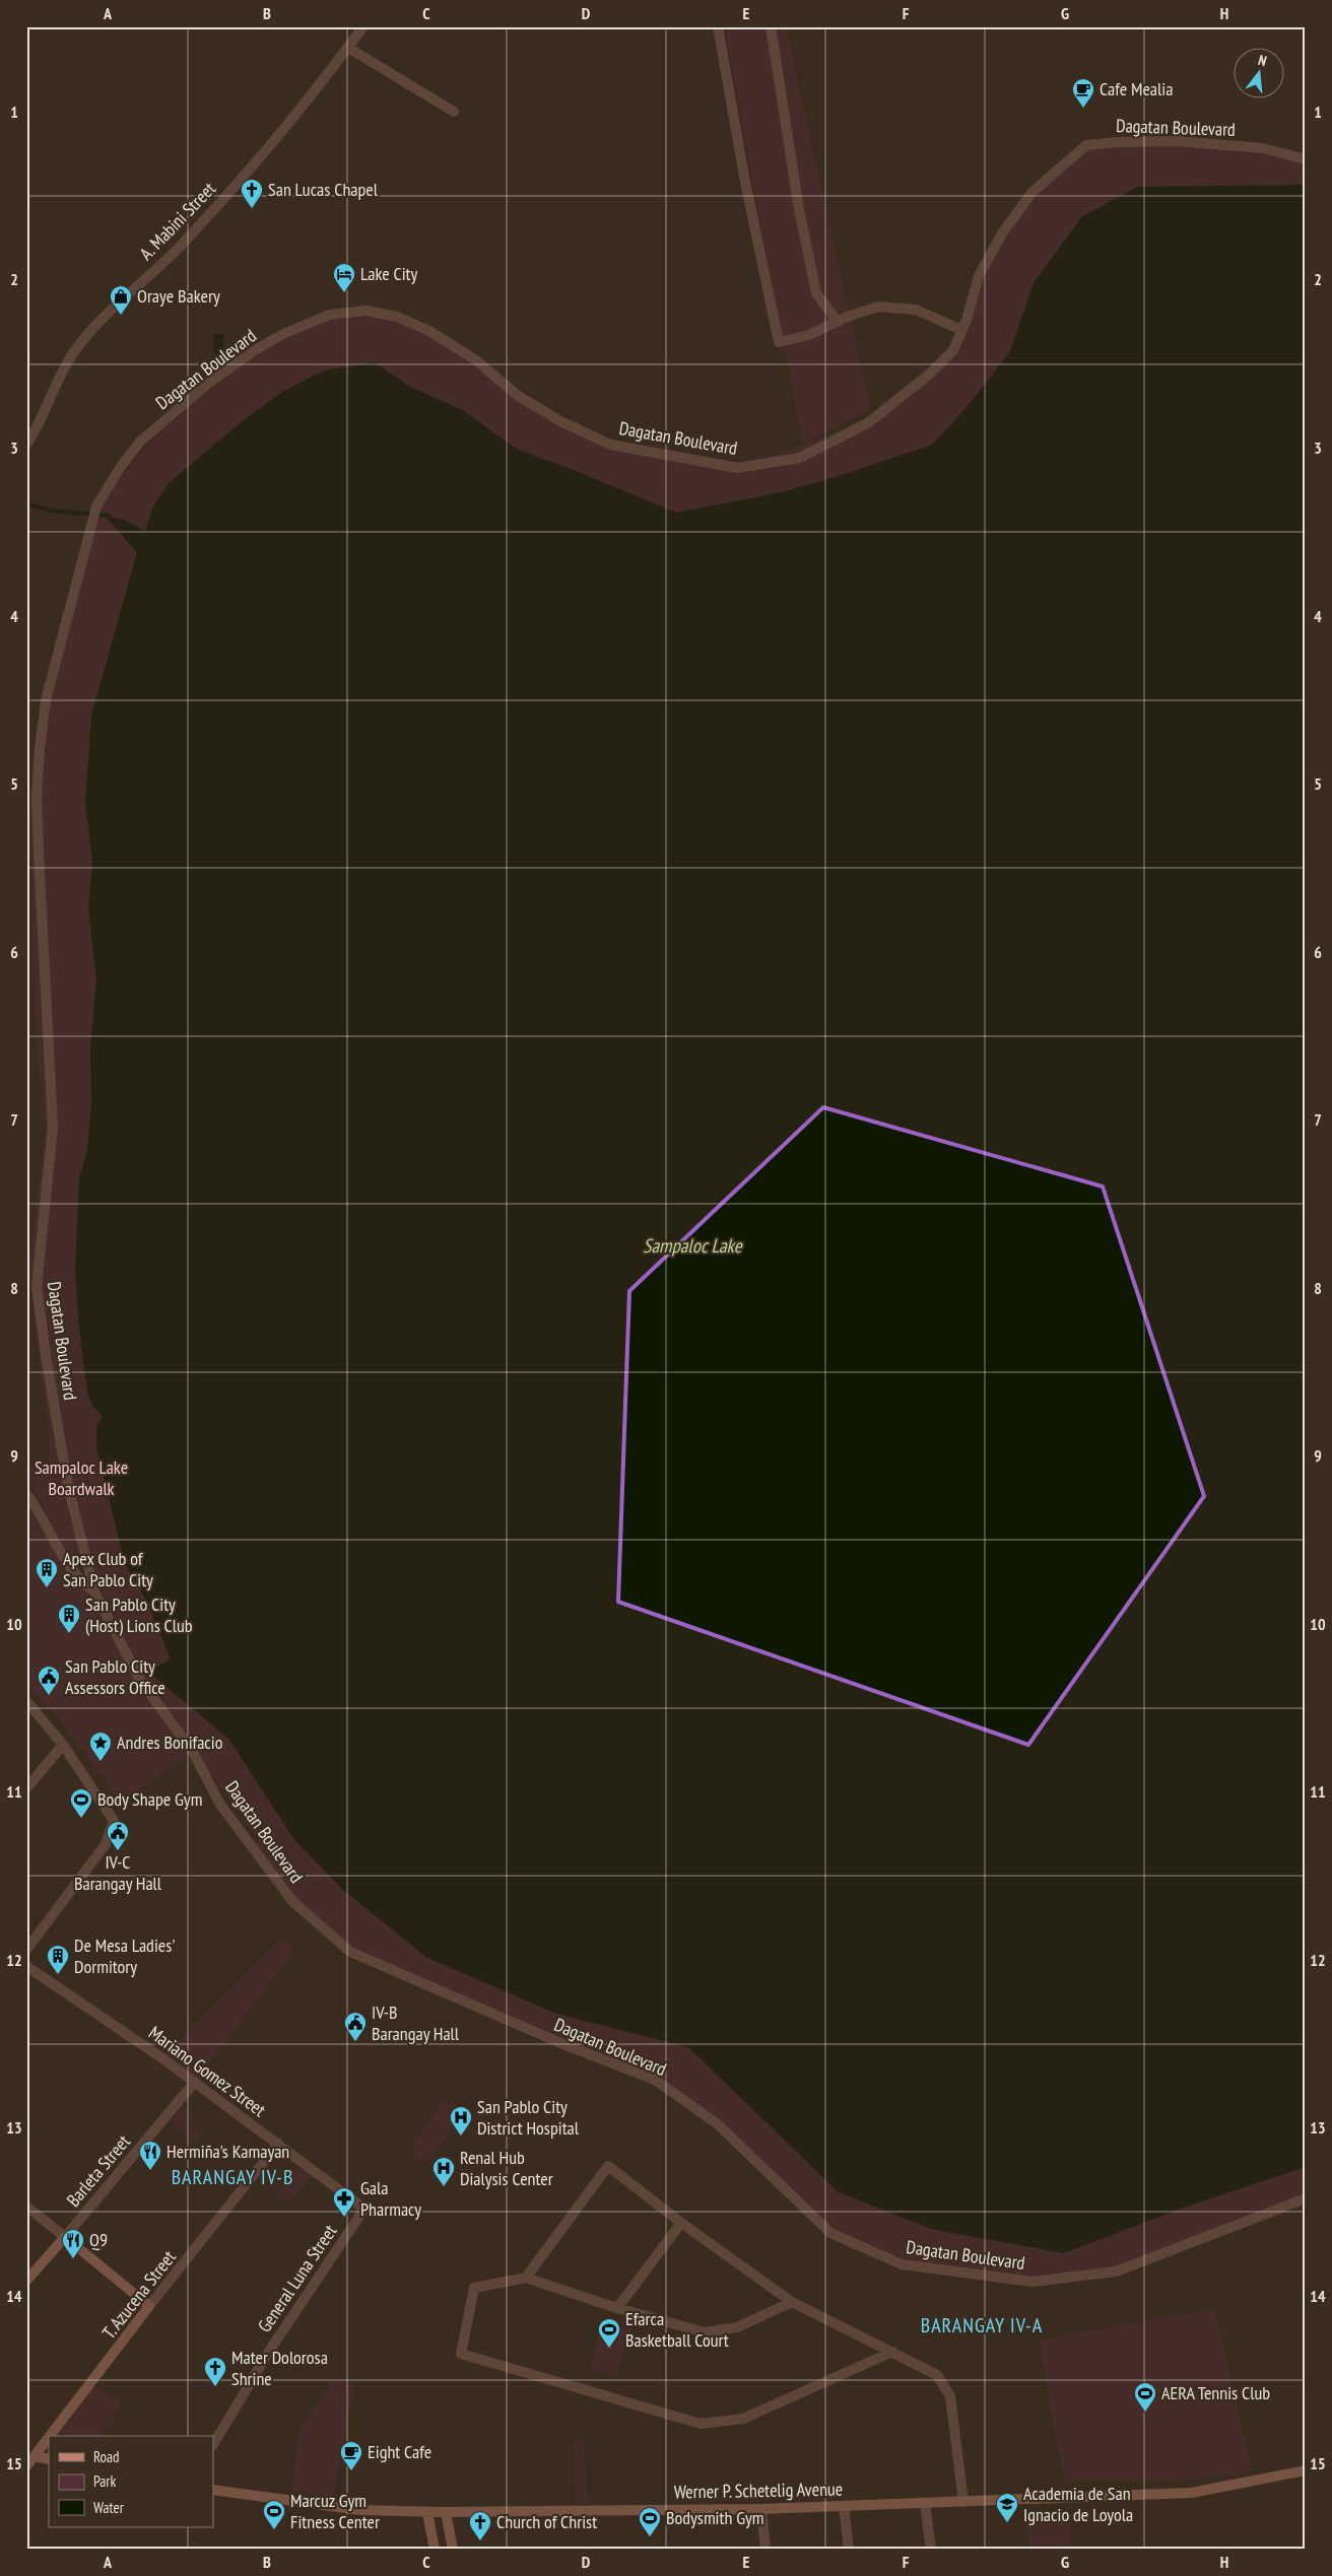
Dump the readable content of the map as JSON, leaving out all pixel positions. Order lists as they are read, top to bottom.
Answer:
{
  "streets": {
    "main road": ["Barleta Street", "T. Azucena Street", "Werner P. Schetelig Avenue"],
    "street": [
      "Dagatan Boulevard",
      "A. Mabini Street",
      "Mariano Gomez Street",
      "General Luna Street"
    ]
  },
  "crossings": [
    ["Mariano Gomez Street", "Barleta Street"],
    ["Mariano Gomez Street", "General Luna Street"],
    ["Mariano Gomez Street", "T. Azucena Street"]
  ],
  "districts": ["BARANGAY IV-B", "BARANGAY IV-A"],
  "water": ["Sampaloc Lake"],
  "parks": ["Sampaloc Lake Boardwalk"],
  "places": {
    "cafe": ["Cafe Mealia", "Eight Cafe"],
    "church": ["San Lucas Chapel", "Mater Dolorosa Shrine", "Church of Christ"],
    "hotel": ["Lake City"],
    "shop": ["Oraye Bakery"],
    "building": ["Apex Club of San Pablo City", "San Pablo City (Host) Lions Club", "De Mesa Ladies' Dormitory"],
    "public building": ["San Pablo City Assessors Office", "IV-C Barangay Hall", "IV-B Barangay Hall"],
    "place": ["Andres Bonifacio"],
    "sports": [
      "Body Shape Gym",
      "Efarca Basketball Court",
      "AERA Tennis Club",
      "Marcuz Gym Fitness Center",
      "Bodysmith Gym"
    ],
    "hospital": ["San Pablo City District Hospital", "Renal Hub Dialysis Center"],
    "restaurant": ["Hermiña's Kamayan", "Q9"],
    "pharmacy": ["Gala Pharmacy"],
    "school or university": ["Academia de San Ignacio de Loyola"]
  },
  "legend": ["Road", "Park", "Water"],
  "north": "top",
  "grid": {
    "columns": [
      "A",
      "B",
      "C",
      "D",
      "E",
      "F",
      "G",
      "H"
    ],
    "rows": [
      "1",
      "2",
      "3",
      "4",
      "5",
      "6",
      "7",
      "8",
      "9",
      "10",
      "11",
      "12",
      "13",
      "14",
      "15"
    ]
  }
}
